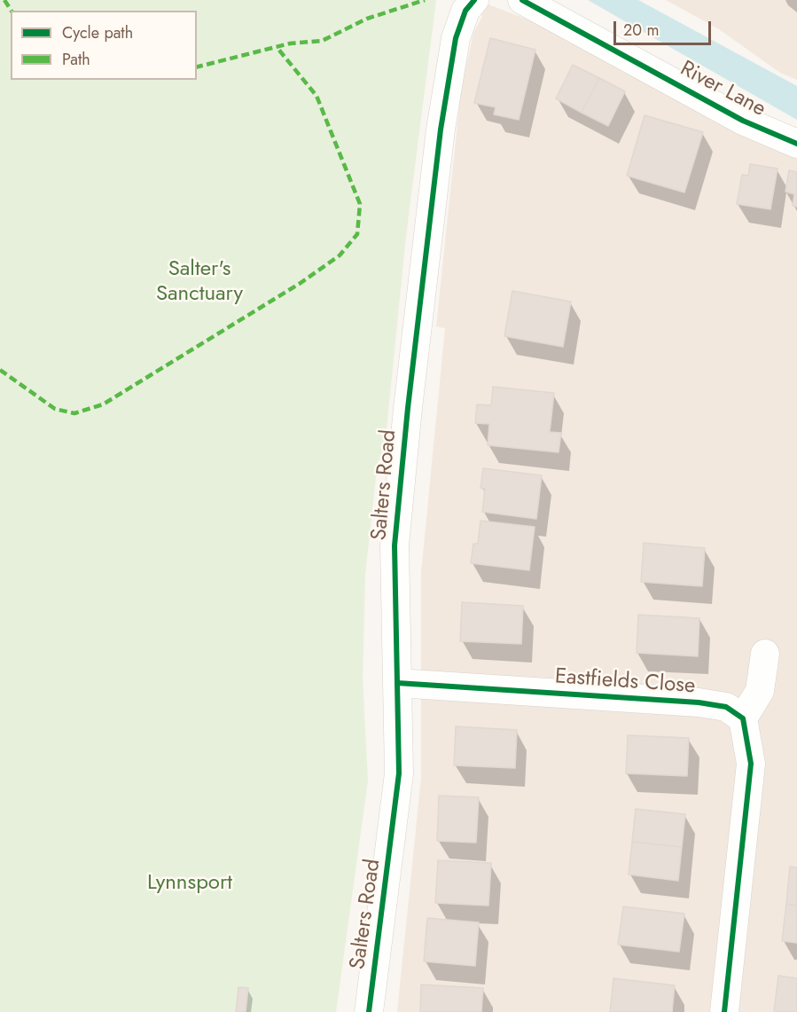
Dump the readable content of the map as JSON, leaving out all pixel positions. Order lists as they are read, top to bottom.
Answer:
{
  "streets": {
    "street": ["River Lane", "Salters Road", "Eastfields Close"]
  },
  "crossings": [
    ["Salters Road", "Eastfields Close"]
  ],
  "parks": ["Salter's Sanctuary", "Lynnsport"],
  "legend": ["Cycle path", "Path"],
  "scale_bar": "20 m"
}
